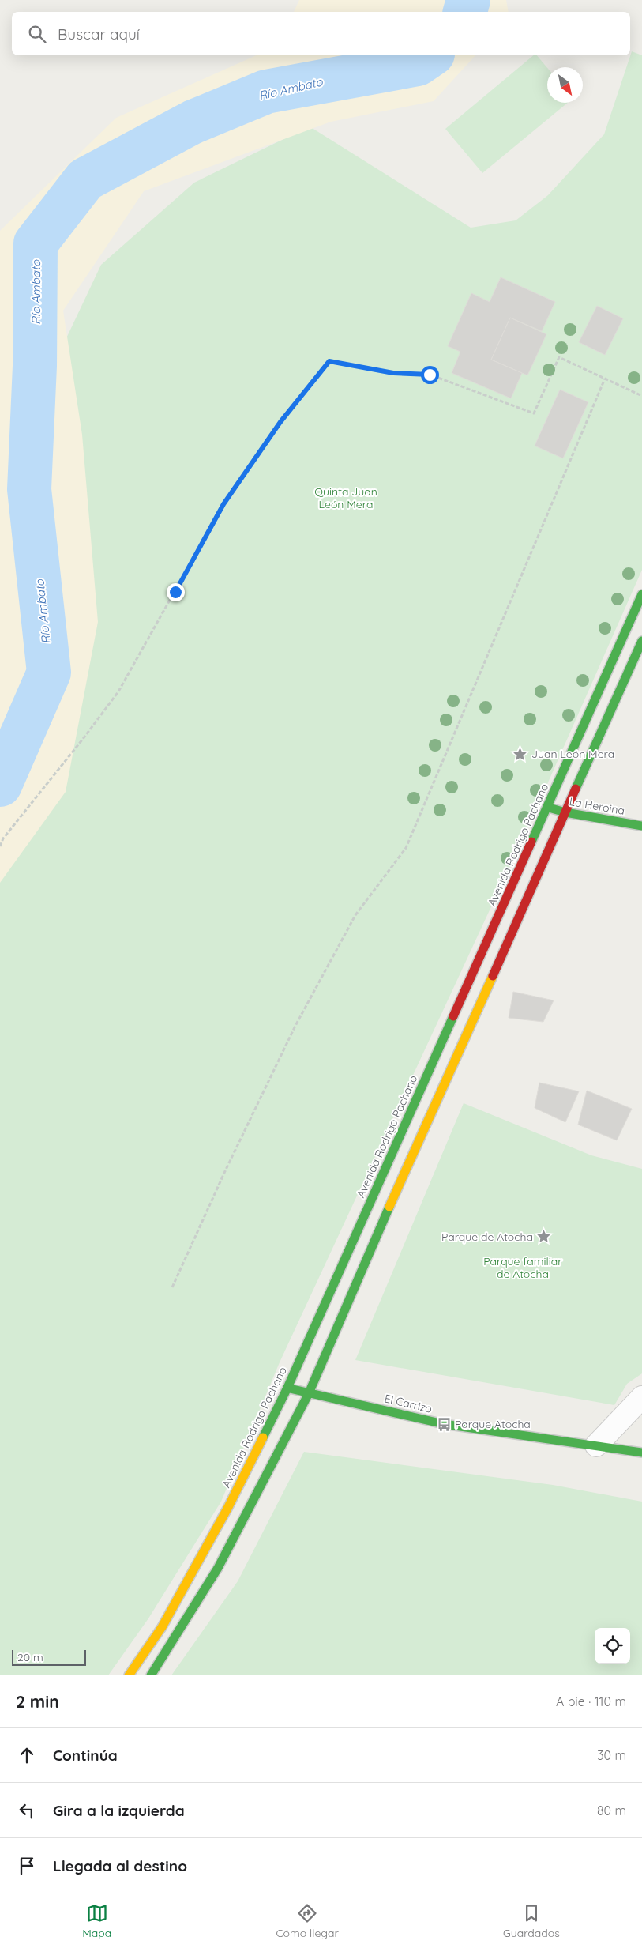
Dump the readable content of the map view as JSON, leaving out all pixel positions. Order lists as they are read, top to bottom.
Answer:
{
  "streets": {
    "main road": ["La Heroina", "Avenida Rodrigo Pachano", "El Carrizo"]
  },
  "crossings": [
    ["La Heroina", "Avenida Rodrigo Pachano"],
    ["Avenida Rodrigo Pachano", "El Carrizo"]
  ],
  "water": ["Río Ambato"],
  "parks": ["Quinta Juan León Mera", "Parque familiar de Atocha"],
  "places": {
    "place": ["Juan León Mera", "Parque de Atocha"],
    "bus stop": ["Parque Atocha"]
  },
  "scale_bar": "20 m",
  "north": "bottom right",
  "page": {
    "search": "Buscar aquí",
    "scale": "20 m",
    "heading": ["2 min", "A pie · 110 m"],
    "list": [
      ["Continúa", "30 m"],
      ["Gira a la izquierda", "80 m"],
      "Llegada al destino"
    ],
    "nav": ["Mapa", "Cómo llegar", "Guardados"]
  }
}
